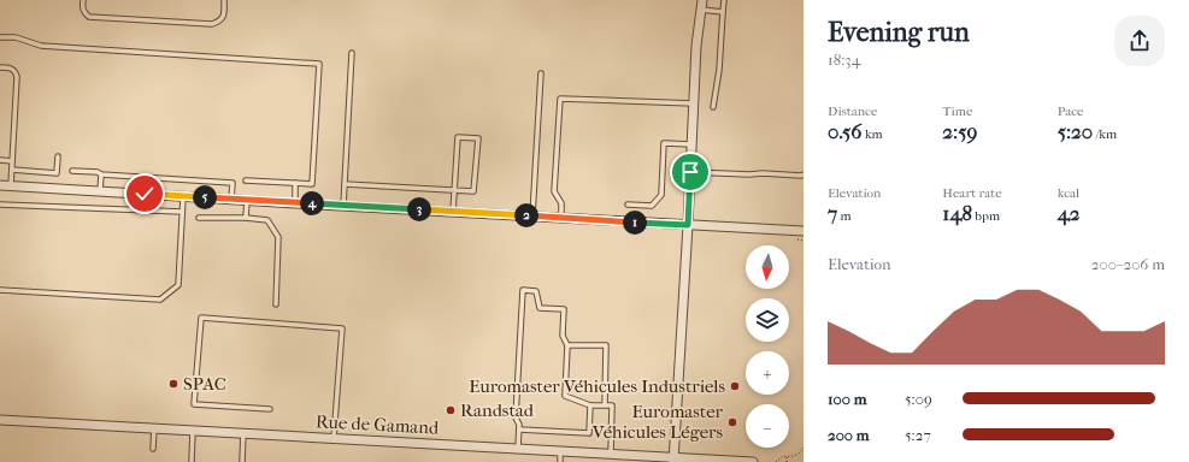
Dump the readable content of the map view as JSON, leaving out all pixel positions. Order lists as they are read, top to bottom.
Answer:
{
  "streets": {
    "street": ["Rue de Gamand"]
  },
  "places": [
    "SPAC",
    "Euromaster Véhicules Industriels",
    "Randstad",
    "Euromaster Véhicules Légers"
  ],
  "north": "bottom",
  "page": {
    "heading": ["Evening run", "18:34"],
    "stats": [
      ["Distance", "0.56 km"],
      ["Time", "2:59"],
      ["Pace", "5:20 /km"],
      ["Elevation", "7 m"],
      ["Heart rate", "148 bpm"],
      ["kcal", "42"]
    ],
    "pins": [
      "5",
      "4",
      "3",
      "2",
      "1"
    ],
    "map_buttons": ["+", "−"],
    "chart": ["Elevation", "200–206 m"],
    "list": [
      {
        "name": "100 m",
        "note": "5:09"
      },
      {
        "name": "200 m",
        "note": "5:27"
      }
    ]
  }
}
